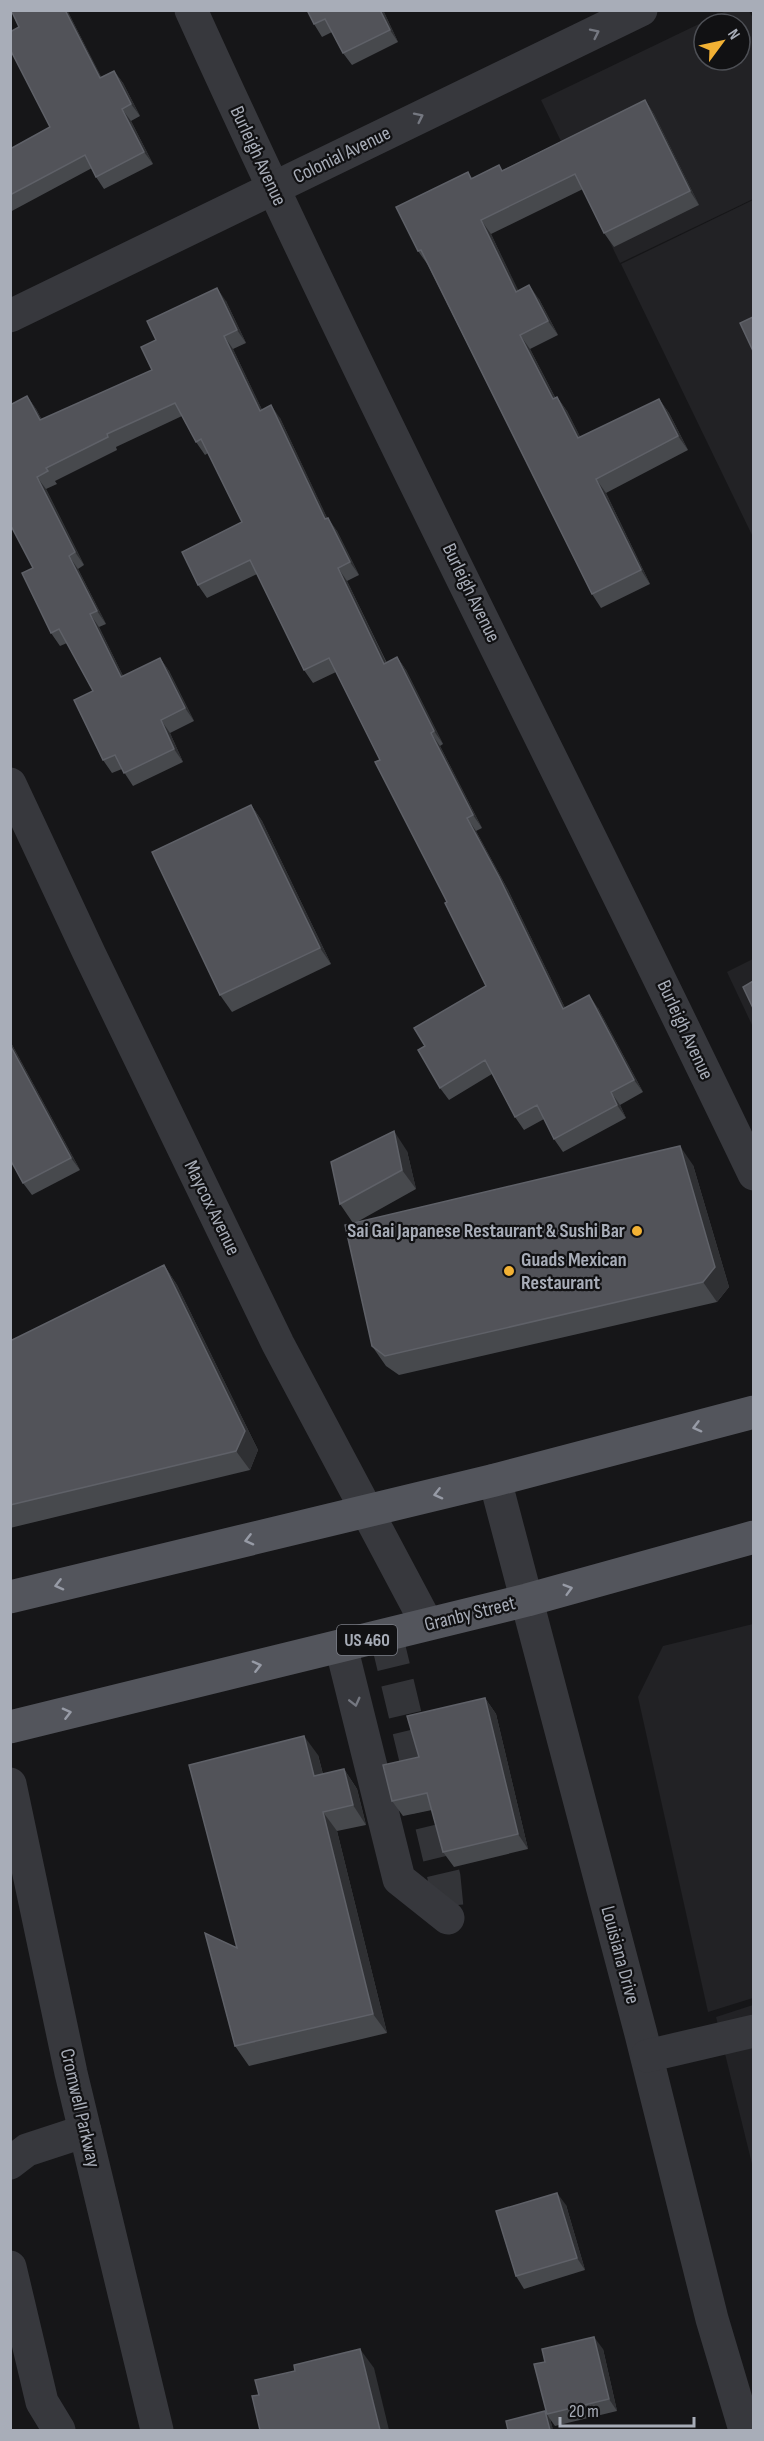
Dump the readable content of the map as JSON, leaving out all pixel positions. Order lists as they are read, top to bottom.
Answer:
{
  "streets": {
    "main road": ["Granby Street", "US 460"],
    "street": [
      "Colonial Avenue",
      "Burleigh Avenue",
      "Maycox Avenue",
      "Louisiana Drive",
      "Cromwell Parkway"
    ]
  },
  "crossings": [
    ["Colonial Avenue", "Burleigh Avenue"],
    ["Maycox Avenue", "Granby Street"],
    ["Granby Street", "Louisiana Drive"]
  ],
  "one_way": ["Colonial Avenue"],
  "places": ["Sai Gai Japanese Restaurant & Sushi Bar", "Guads Mexican Restaurant"],
  "scale_bar": "20 m",
  "north": "top right"
}
